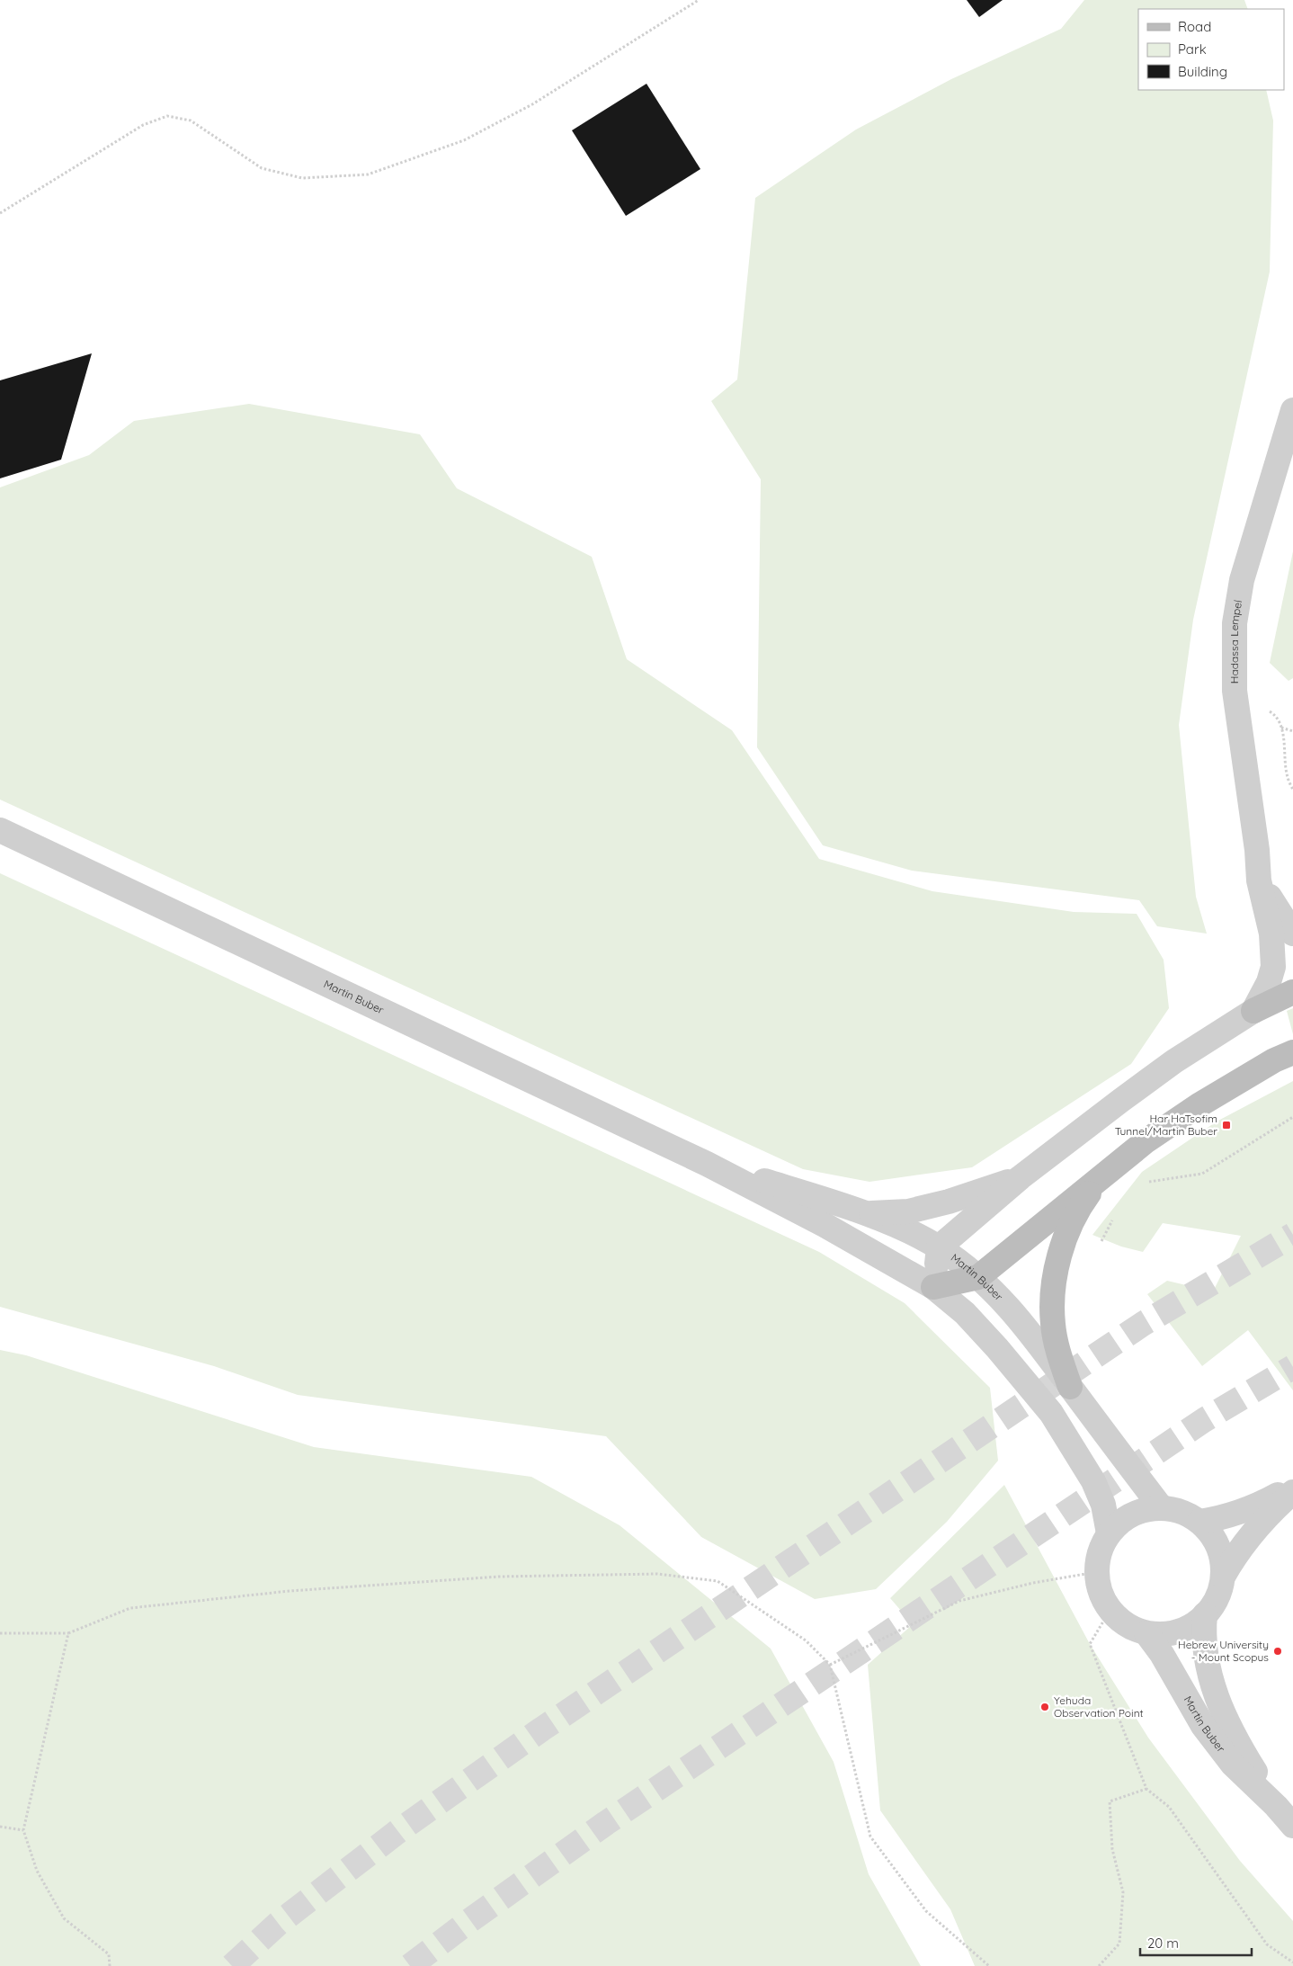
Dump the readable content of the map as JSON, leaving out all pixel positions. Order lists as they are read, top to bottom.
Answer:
{
  "streets": {
    "street": ["Hadassa Lempel", "Martin Buber"]
  },
  "places": {
    "transit": ["Har HaTsofim Tunnel/Martin Buber"],
    "other": ["Hebrew University - Mount Scopus", "Yehuda Observation Point"]
  },
  "legend": ["Road", "Park", "Building"],
  "scale_bar": "20 m"
}
